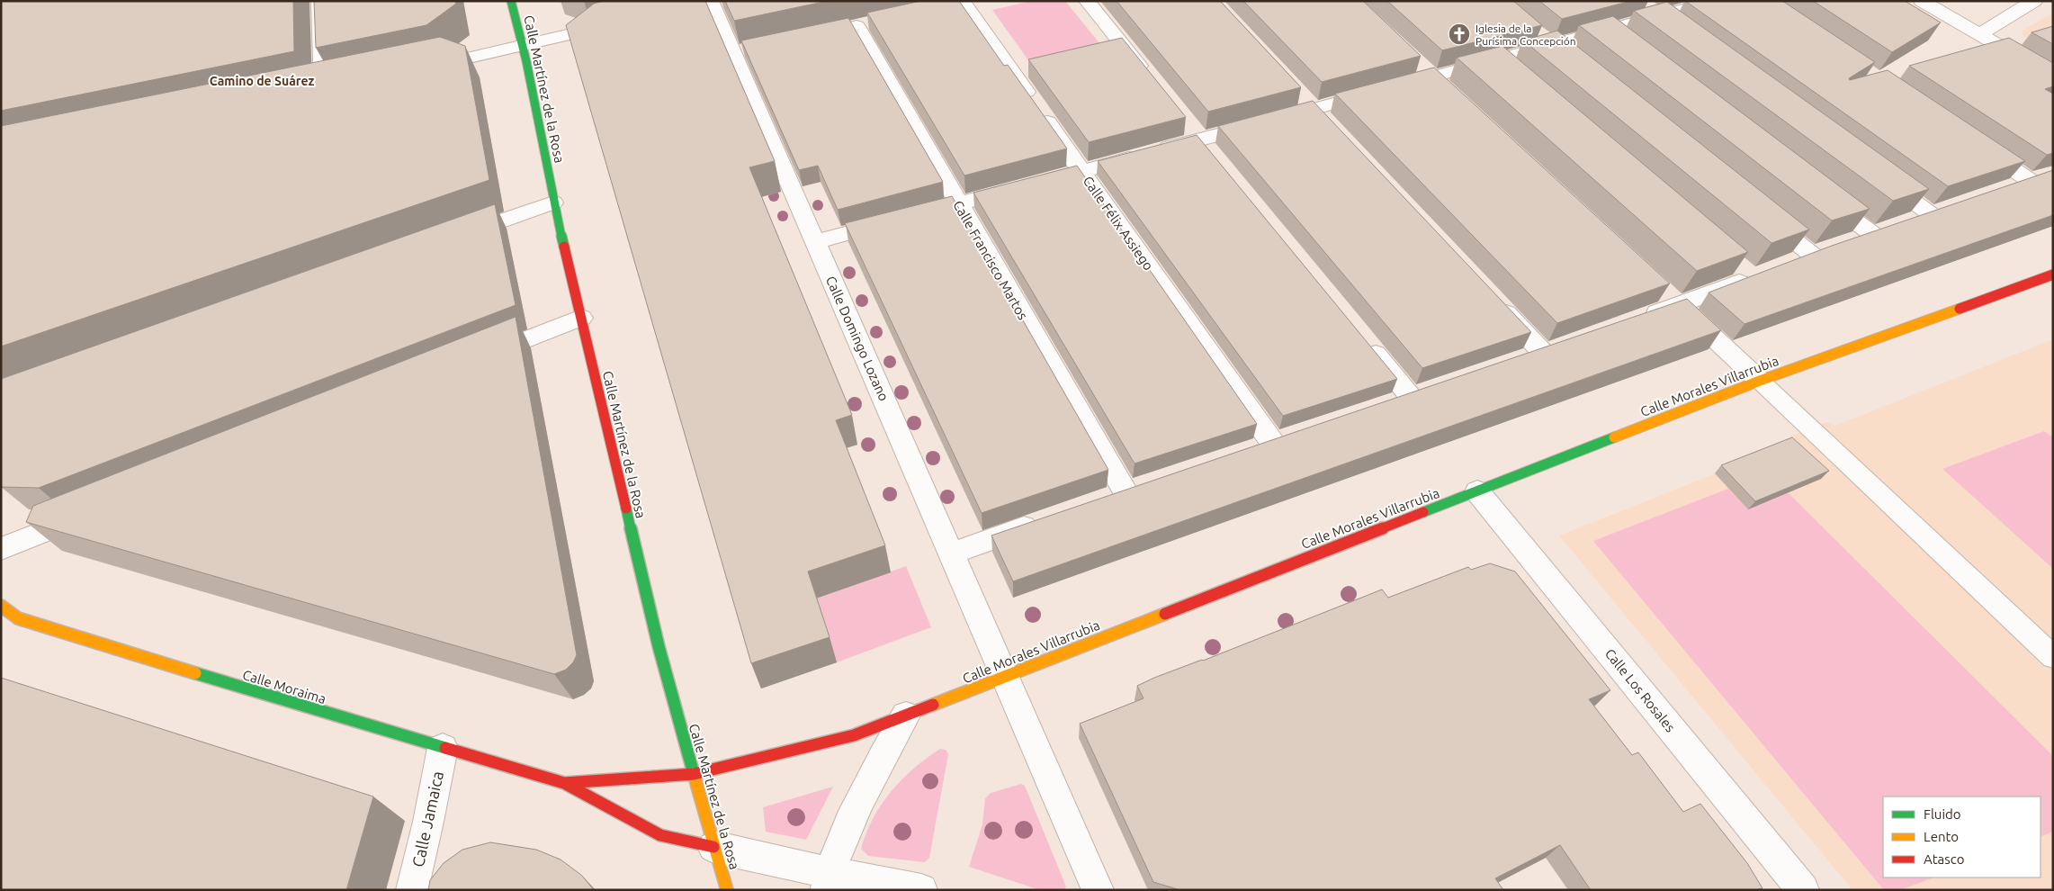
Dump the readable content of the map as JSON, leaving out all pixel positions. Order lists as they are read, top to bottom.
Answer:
{
  "streets": {
    "main road": ["Calle Martínez de la Rosa", "Calle Morales Villarrubia", "Calle Moraima"],
    "street": [
      "Calle Félix Assiego",
      "Calle Francisco Martos",
      "Calle Domingo Lozano",
      "Calle Los Rosales",
      "Calle Jamaica"
    ]
  },
  "crossings": [
    ["Calle Martínez de la Rosa", "Calle Morales Villarrubia"],
    ["Calle Martínez de la Rosa", "Calle Moraima"],
    ["Calle Domingo Lozano", "Calle Morales Villarrubia"],
    ["Calle Morales Villarrubia", "Calle Moraima"],
    ["Calle Morales Villarrubia", "Calle Los Rosales"],
    ["Calle Moraima", "Calle Jamaica"]
  ],
  "districts": ["Camino de Suárez"],
  "places": {
    "church": ["Iglesia de la Purísima Concepción"]
  },
  "legend": ["Fluido", "Lento", "Atasco"]
}
